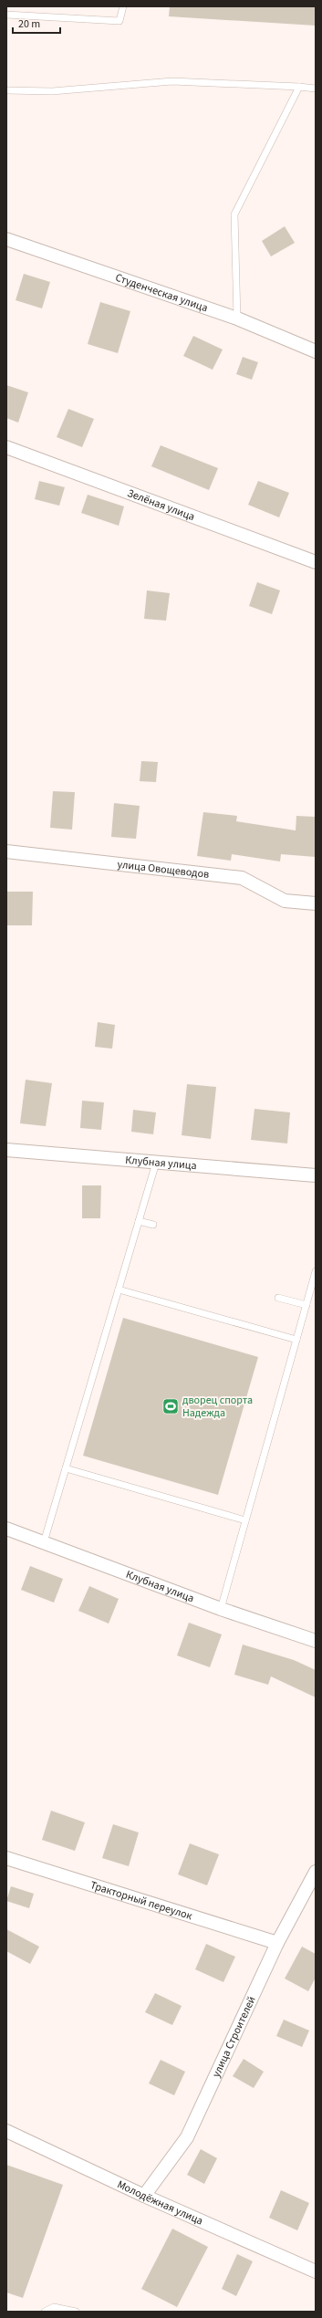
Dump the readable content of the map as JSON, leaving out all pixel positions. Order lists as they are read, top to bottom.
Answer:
{
  "streets": {
    "street": [
      "Студенческая улица",
      "Зелёная улица",
      "улица Овощеводов",
      "Клубная улица",
      "Тракторный переулок",
      "улица Строителей",
      "Молодёжная улица"
    ]
  },
  "crossings": [
    ["Тракторный переулок", "улица Строителей"],
    ["улица Строителей", "Молодёжная улица"]
  ],
  "places": {
    "sports": ["дворец спорта Надежда"]
  },
  "scale_bar": "20 m"
}
